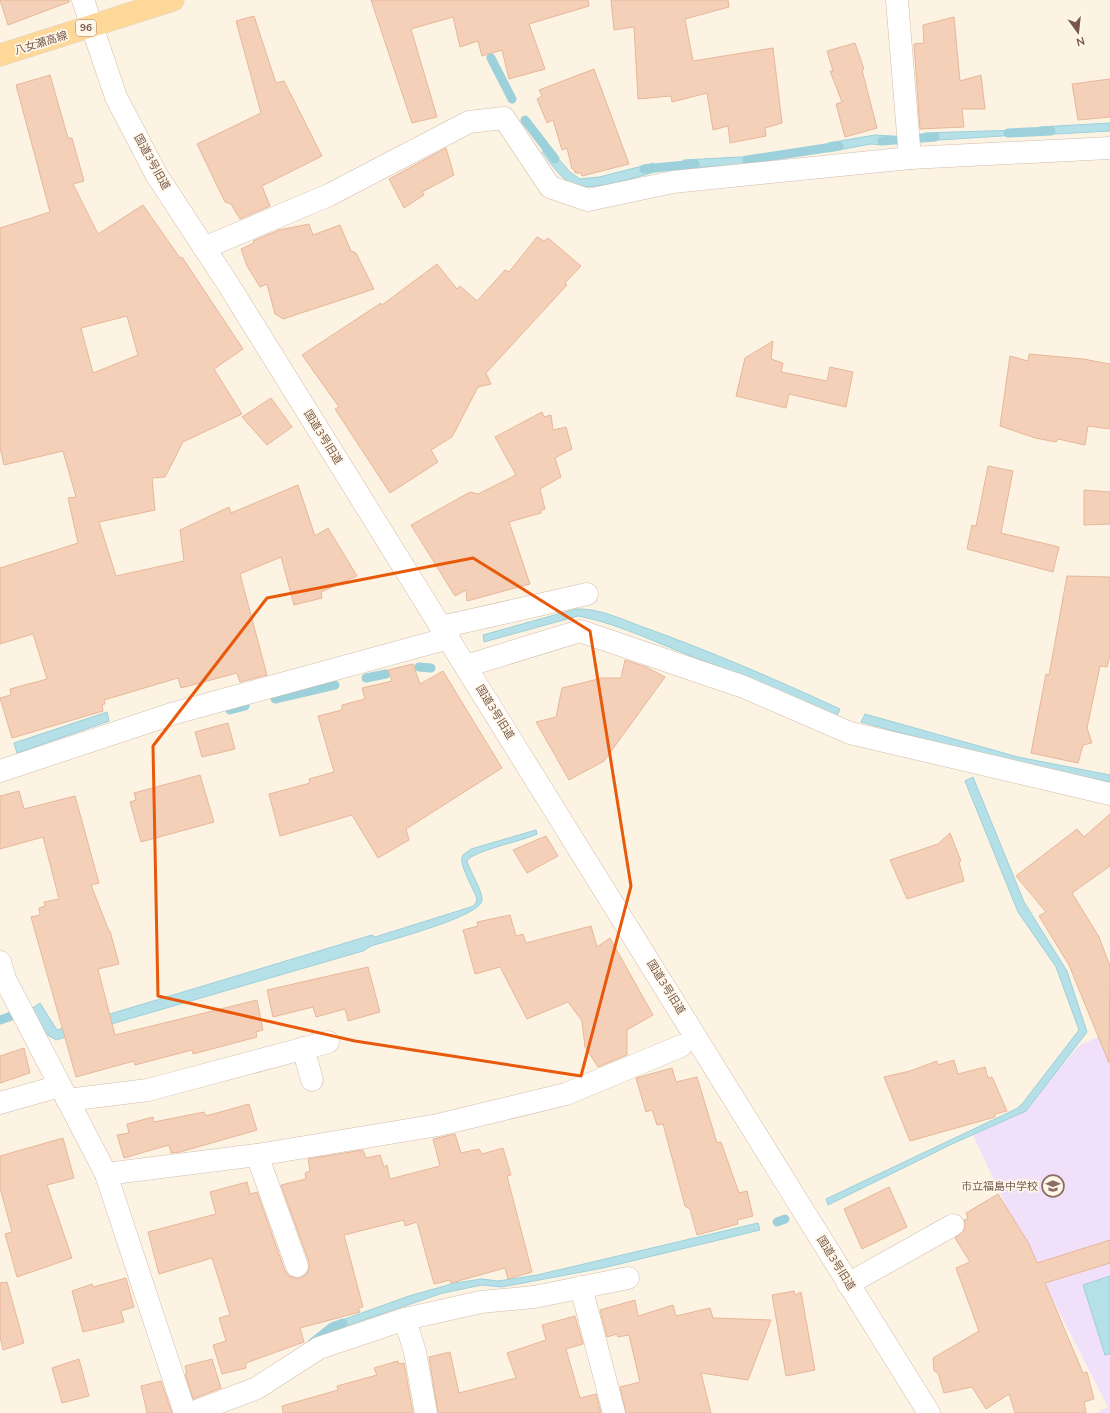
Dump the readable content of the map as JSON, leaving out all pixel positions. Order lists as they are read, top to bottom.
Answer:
{
  "streets": {
    "main road": ["96", "八女瀬高線"],
    "street": ["国道3号旧道"]
  },
  "crossings": [
    ["八女瀬高線", "国道3号旧道"]
  ],
  "places": {
    "school or university": ["市立福島中学校"]
  },
  "north": "bottom"
}
